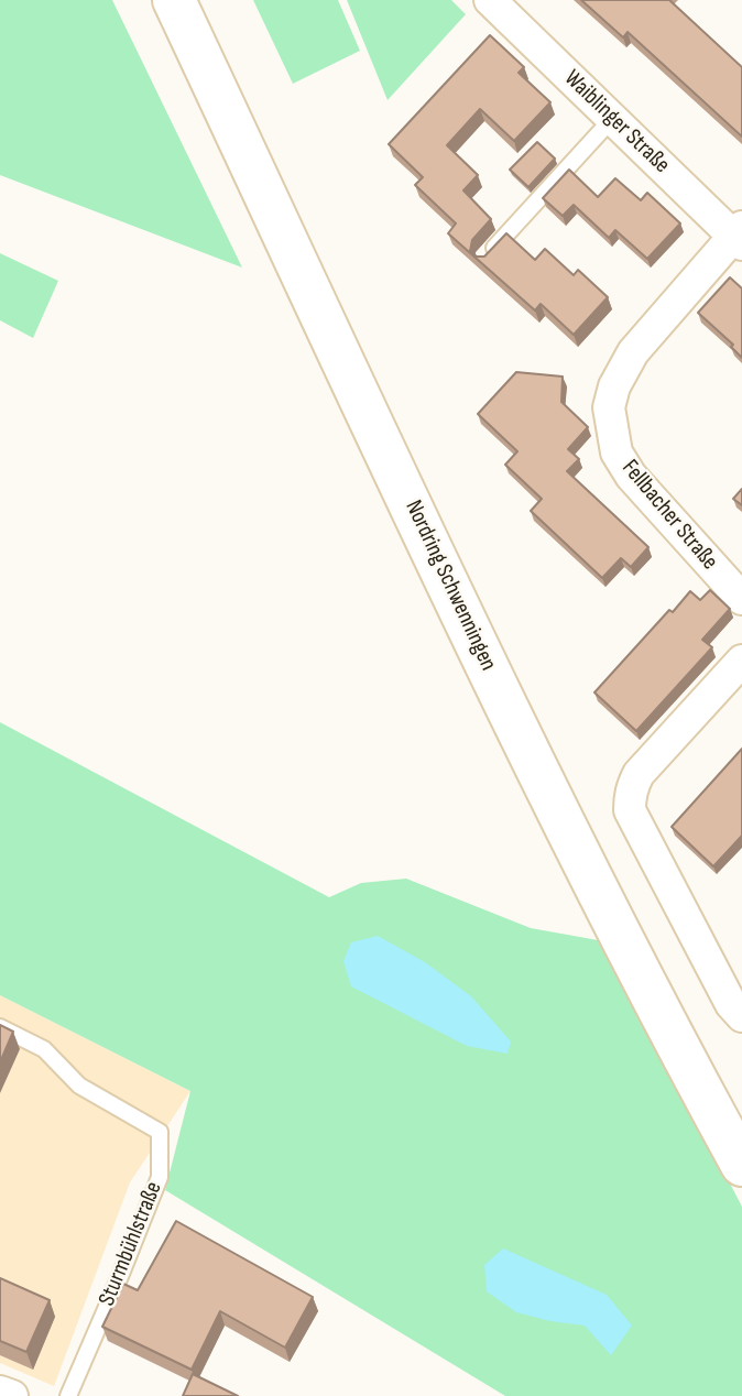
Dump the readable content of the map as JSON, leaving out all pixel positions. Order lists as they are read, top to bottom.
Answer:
{
  "streets": {
    "main road": ["Nordring Schwenningen"],
    "street": ["Waiblinger Straße", "Fellbacher Straße"],
    "lane": ["Sturmbühlstraße"]
  },
  "crossings": [
    ["Waiblinger Straße", "Fellbacher Straße"]
  ]
}
